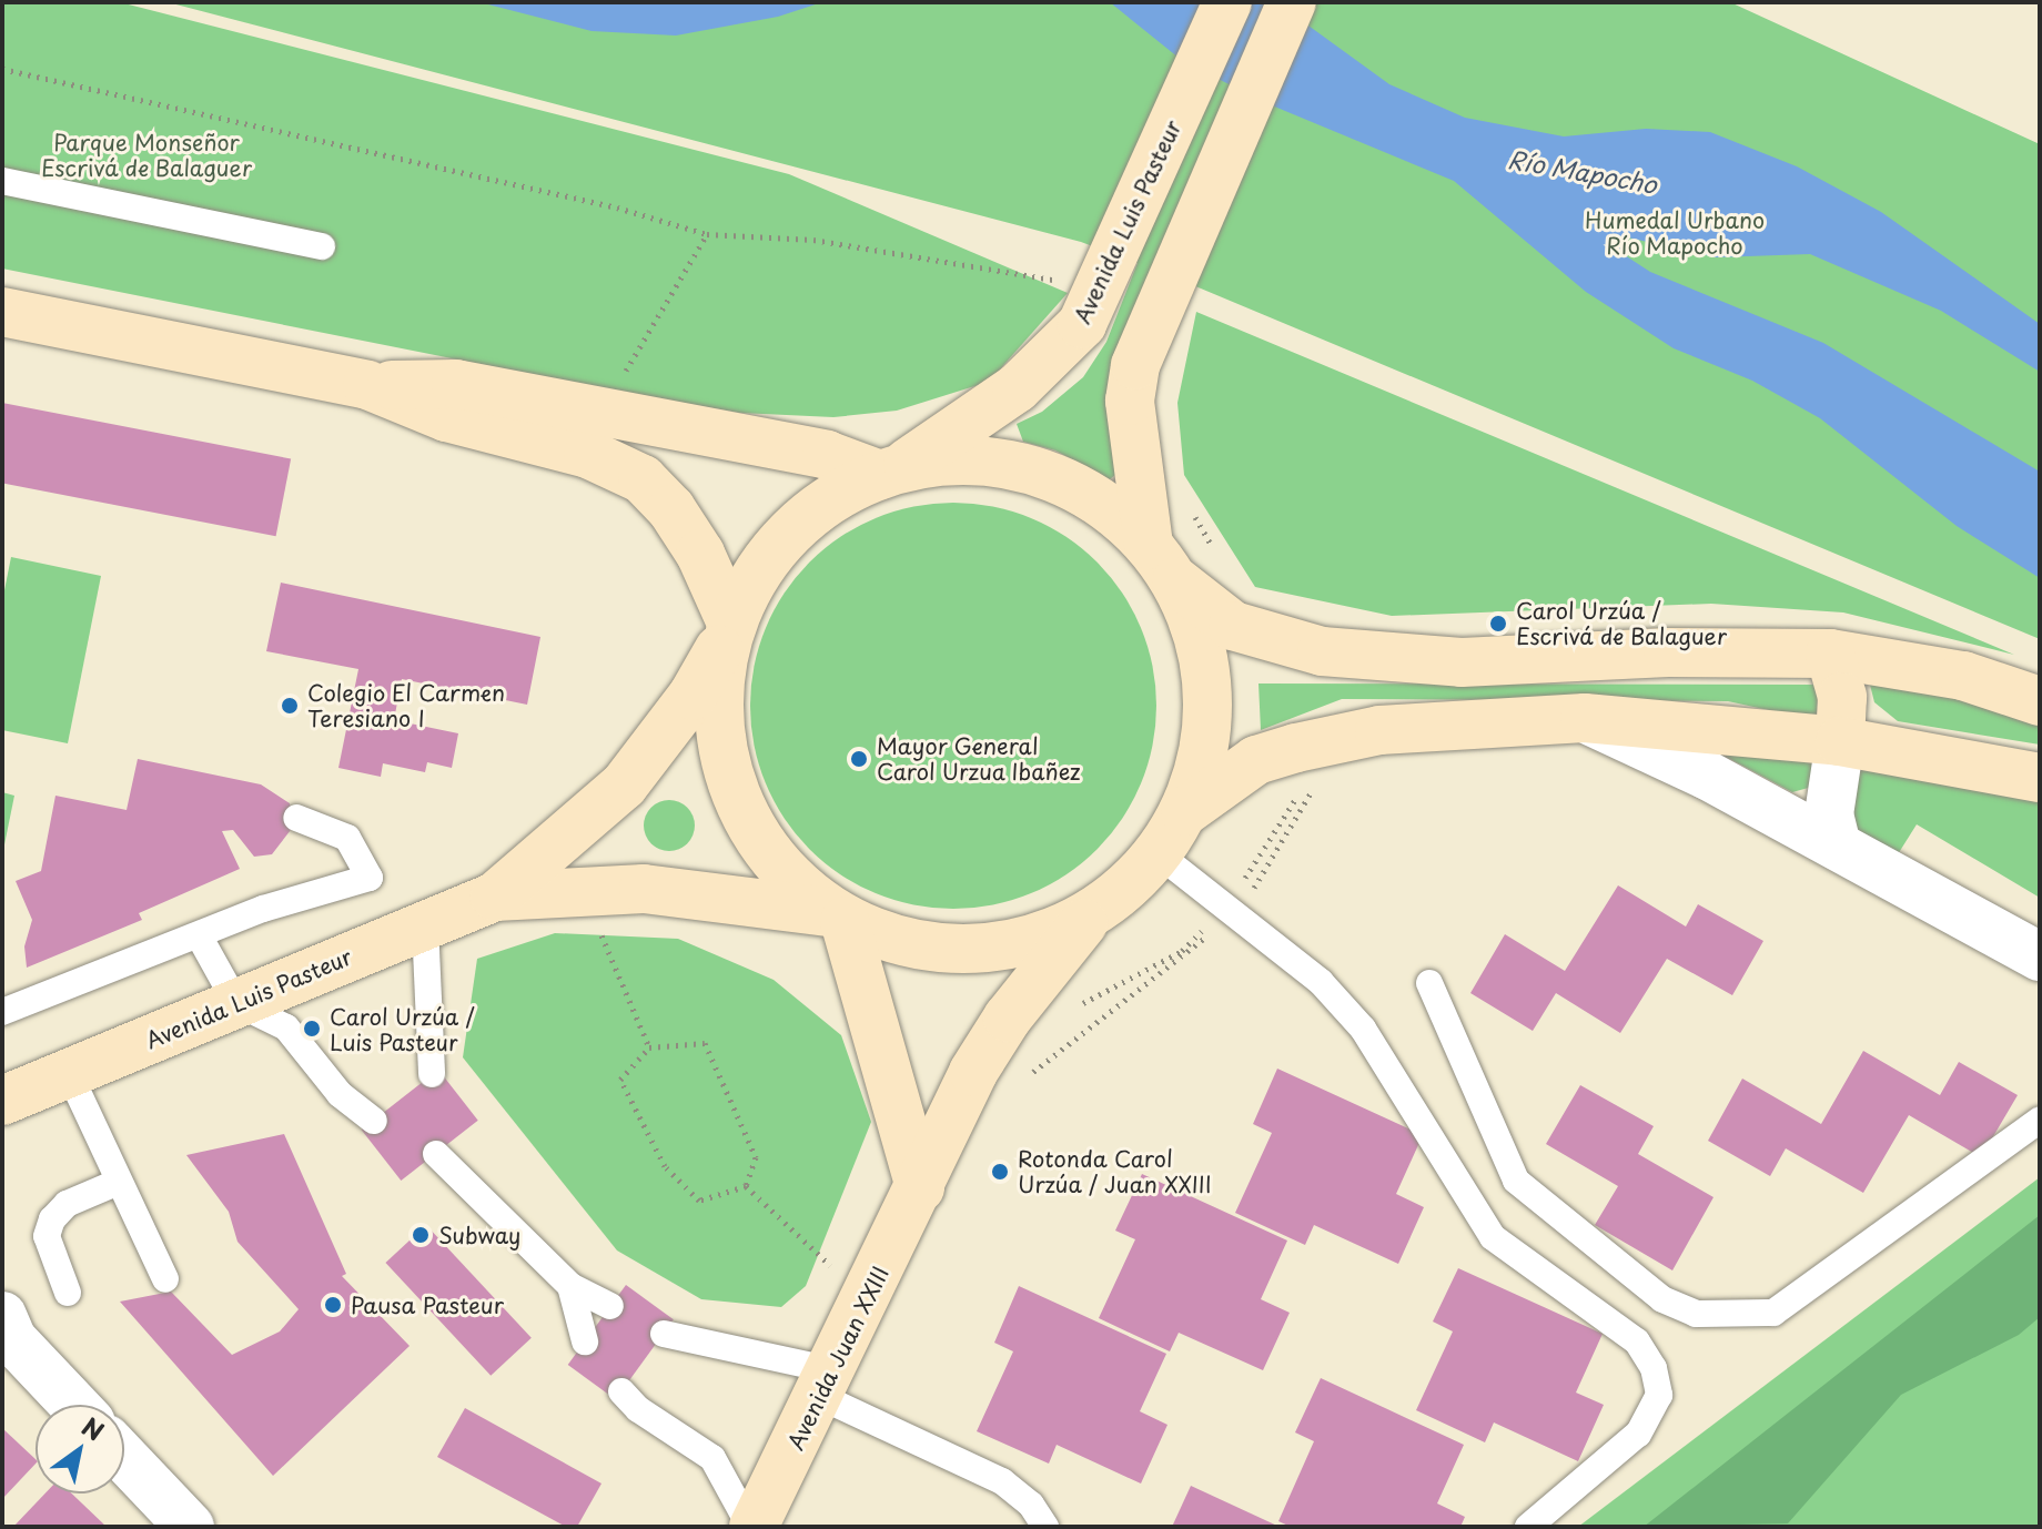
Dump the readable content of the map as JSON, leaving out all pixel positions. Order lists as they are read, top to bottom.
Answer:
{
  "streets": {
    "main road": ["Avenida Luis Pasteur", "Avenida Juan XXIII"]
  },
  "water": ["Río Mapocho"],
  "parks": ["Parque Monseñor Escrivá de Balaguer", "Humedal Urbano Río Mapocho"],
  "places": [
    "Carol Urzúa / Escrivá de Balaguer",
    "Colegio El Carmen Teresiano I",
    "Mayor General Carol Urzua Ibañez",
    "Carol Urzúa / Luis Pasteur",
    "Rotonda Carol Urzúa / Juan XXIII",
    "Subway",
    "Pausa Pasteur"
  ],
  "north": "top right"
}
